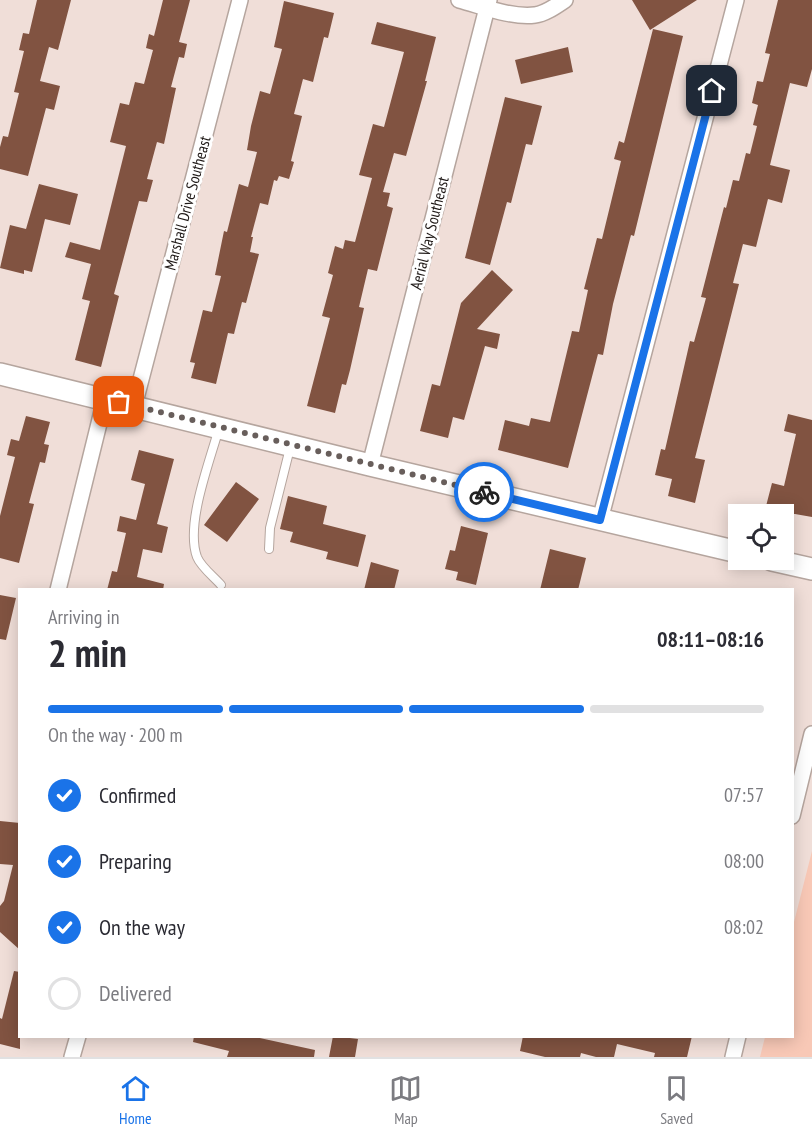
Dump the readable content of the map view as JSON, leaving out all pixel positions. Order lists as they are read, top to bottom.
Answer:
{
  "streets": {
    "street": ["Marshall Drive Southeast", "Aerial Way Southeast"]
  },
  "page": {
    "heading": ["2 min", "Arriving in", "08:11–08:16"],
    "bar": "On the way · 200 m",
    "list": [
      ["Confirmed", "07:57"],
      ["Preparing", "08:00"],
      ["On the way", "08:02"],
      "Delivered"
    ],
    "tabs": ["Home", "Map", "Saved"]
  }
}
